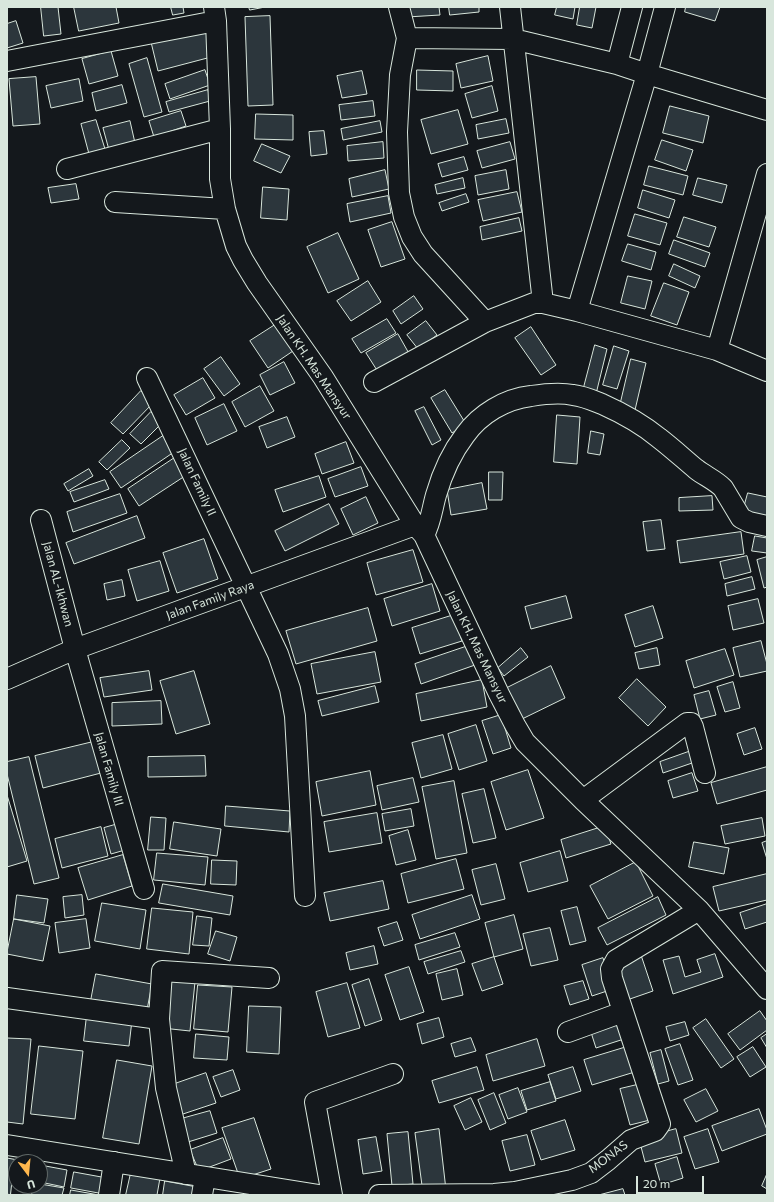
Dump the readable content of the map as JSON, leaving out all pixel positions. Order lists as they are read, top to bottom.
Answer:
{
  "streets": {
    "street": [
      "Jalan KH. Mas Mansyur",
      "Jalan Family II",
      "Jalan AL-Ikhwan",
      "Jalan Family Raya",
      "Jalan Family III",
      "MONAS"
    ]
  },
  "crossings": [
    ["Jalan KH. Mas Mansyur", "Jalan Family Raya"],
    ["Jalan KH. Mas Mansyur", "MONAS"],
    ["Jalan Family II", "Jalan Family Raya"],
    ["Jalan AL-Ikhwan", "Jalan Family Raya"],
    ["Jalan AL-Ikhwan", "Jalan Family III"],
    ["Jalan Family Raya", "Jalan Family III"]
  ],
  "scale_bar": "20 m",
  "north": "bottom"
}
